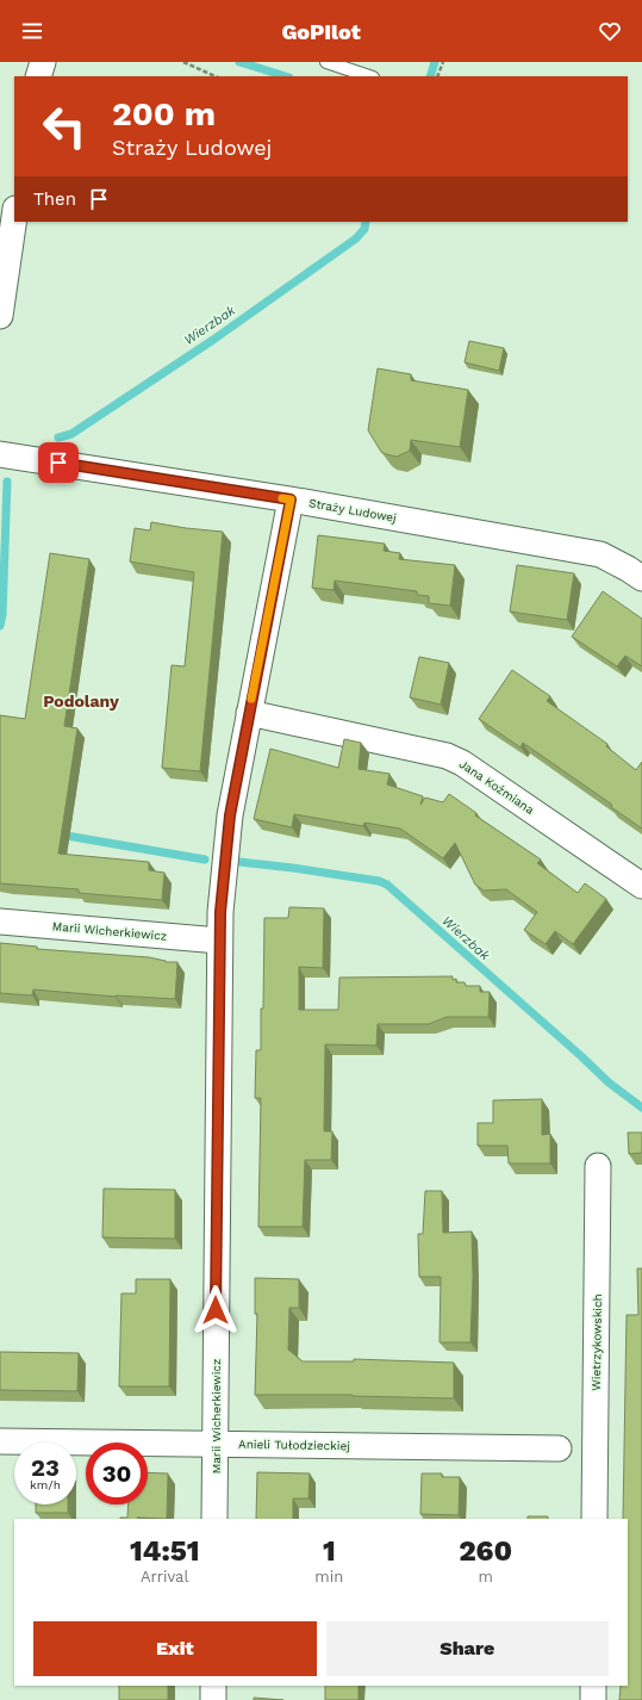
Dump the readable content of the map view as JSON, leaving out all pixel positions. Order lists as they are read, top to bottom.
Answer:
{
  "streets": {
    "street": [
      "Straży Ludowej",
      "Jana Koźmiana",
      "Marii Wicherkiewicz",
      "Wietrzykowskich",
      "Anieli Tułodzieckiej"
    ]
  },
  "crossings": [
    ["Straży Ludowej", "Marii Wicherkiewicz"],
    ["Jana Koźmiana", "Marii Wicherkiewicz"],
    ["Marii Wicherkiewicz", "Anieli Tułodzieckiej"]
  ],
  "districts": ["Podolany"],
  "water": ["Wierzbak"],
  "page": {
    "header": "GoPilot",
    "turn": ["200 m", "Straży Ludowej"],
    "then": "Then",
    "speed": "23 km/h",
    "limit": "30",
    "eta": [
      "14:51",
      "Arrival",
      "1",
      "min",
      "260",
      "m"
    ],
    "buttons": ["Exit", "Share"]
  }
}
